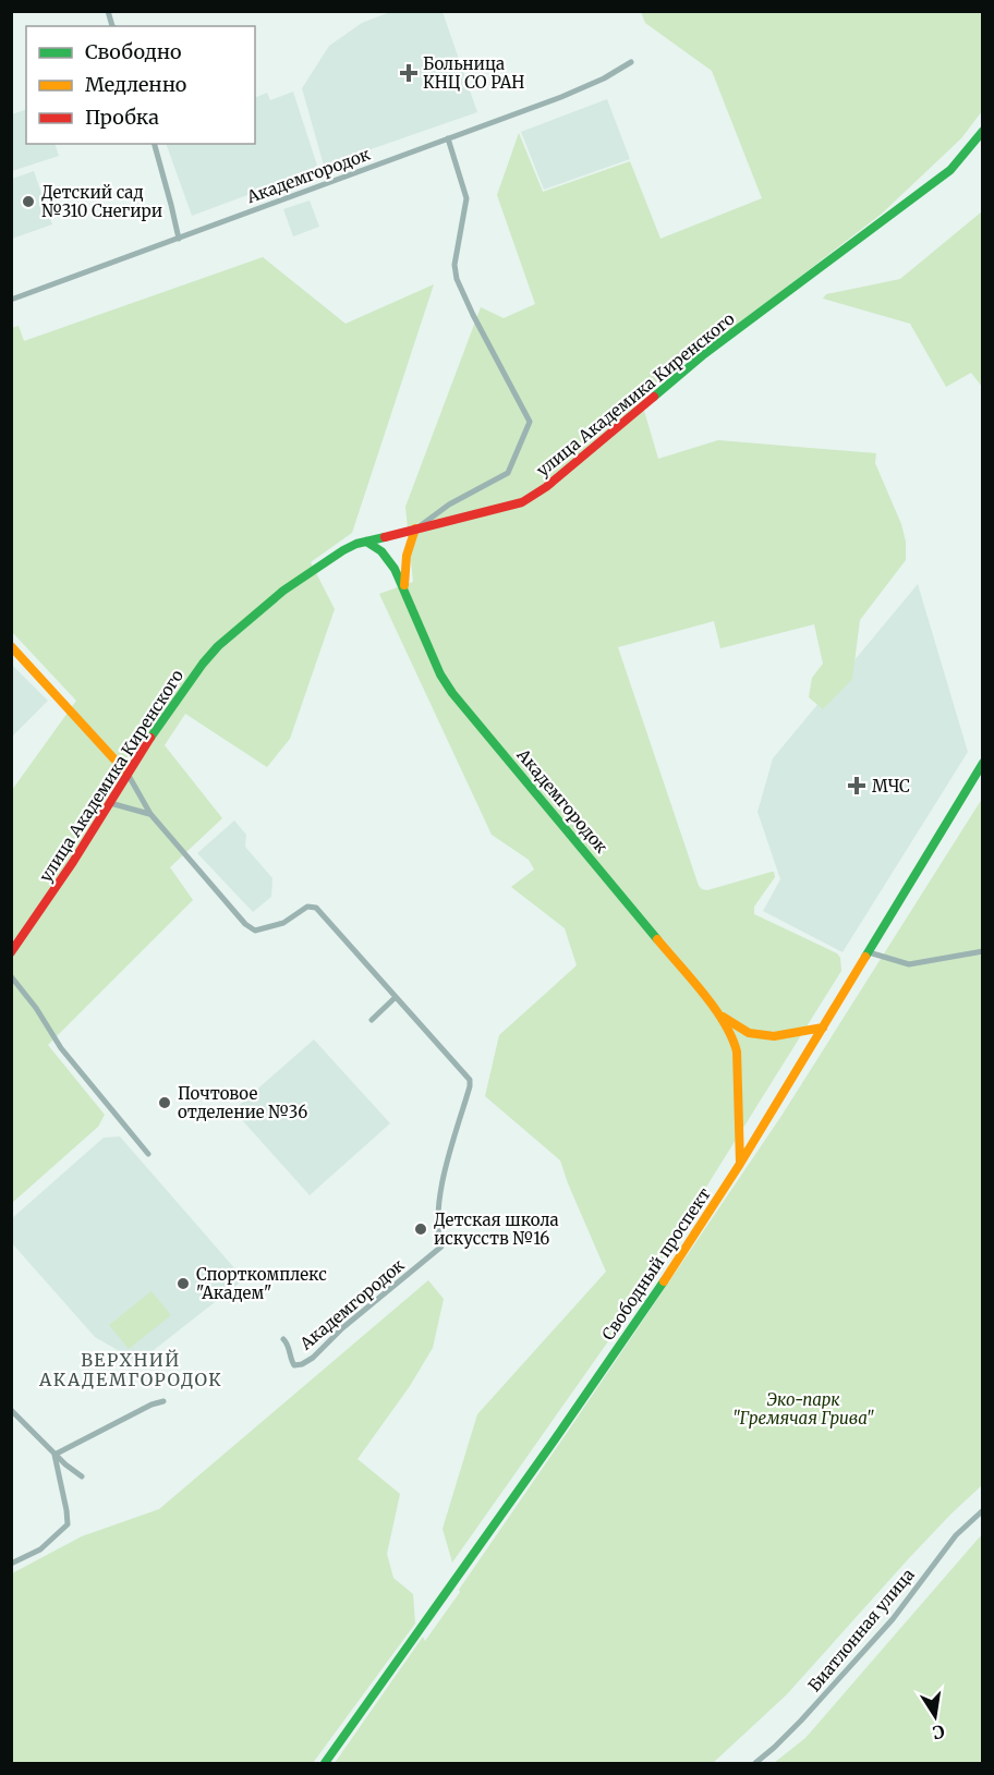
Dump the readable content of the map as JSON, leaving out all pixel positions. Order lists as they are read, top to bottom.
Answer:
{
  "streets": {
    "main road": ["Академгородок", "улица Академика Киренского", "Свободный проспект"],
    "street": ["Биатлонная улица"]
  },
  "crossings": [
    ["Академгородок", "улица Академика Киренского"]
  ],
  "districts": ["ВЕРХНИЙ АКАДЕМГОРОДОК"],
  "parks": ["Эко-парк \"Гремячая Грива\""],
  "places": {
    "health": ["Больница КНЦ СО РАН", "МЧС"],
    "other": [
      "Детский сад №310 Снегири",
      "Почтовое отделение №36",
      "Детская школа искусств №16",
      "Спорткомплекс \"Академ\""
    ]
  },
  "legend": ["Свободно", "Медленно", "Пробка"],
  "north": "bottom"
}
